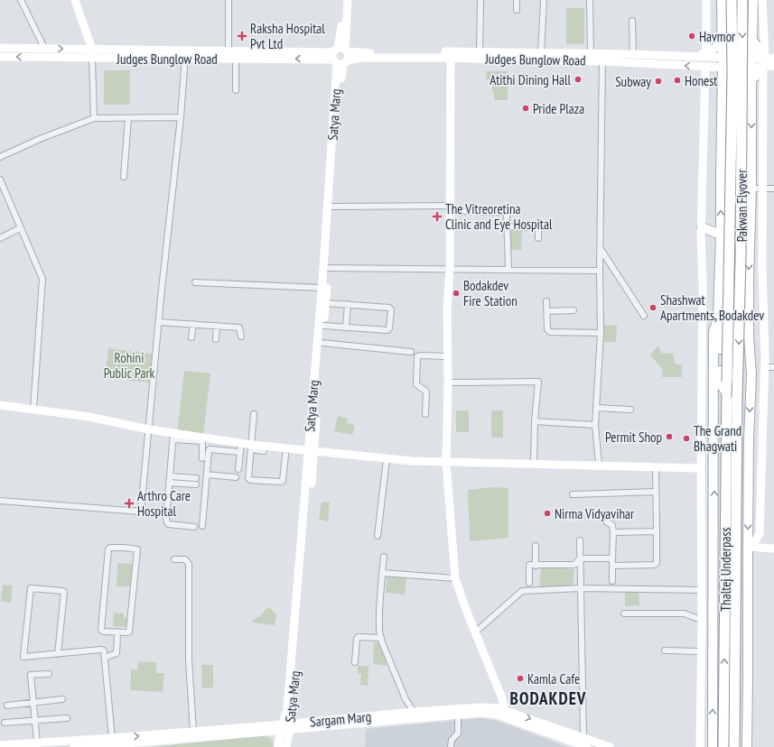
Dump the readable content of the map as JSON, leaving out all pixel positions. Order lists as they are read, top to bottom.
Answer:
{
  "streets": {
    "highway": ["Pakwan Flyover", "Thaltej Underpass"],
    "main road": ["Judges Bunglow Road", "Satya Marg", "Sargam Marg"]
  },
  "crossings": [
    ["Judges Bunglow Road", "Satya Marg"],
    ["Satya Marg", "Sargam Marg"],
    ["Pakwan Flyover", "Thaltej Underpass"]
  ],
  "districts": ["BODAKDEV"],
  "parks": ["Rohini Public Park"],
  "places": {
    "health": ["Raksha Hospital Pvt Ltd", "The Vitreoretina Clinic and Eye Hospital", "Arthro Care Hospital"],
    "other": [
      "Havmor",
      "Atithi Dining Hall",
      "Honest",
      "Subway",
      "Pride Plaza",
      "Bodakdev Fire Station",
      "Shashwat Apartments, Bodakdev",
      "Permit Shop",
      "The Grand Bhagwati",
      "Nirma Vidyavihar",
      "Kamla Cafe"
    ]
  }
}
